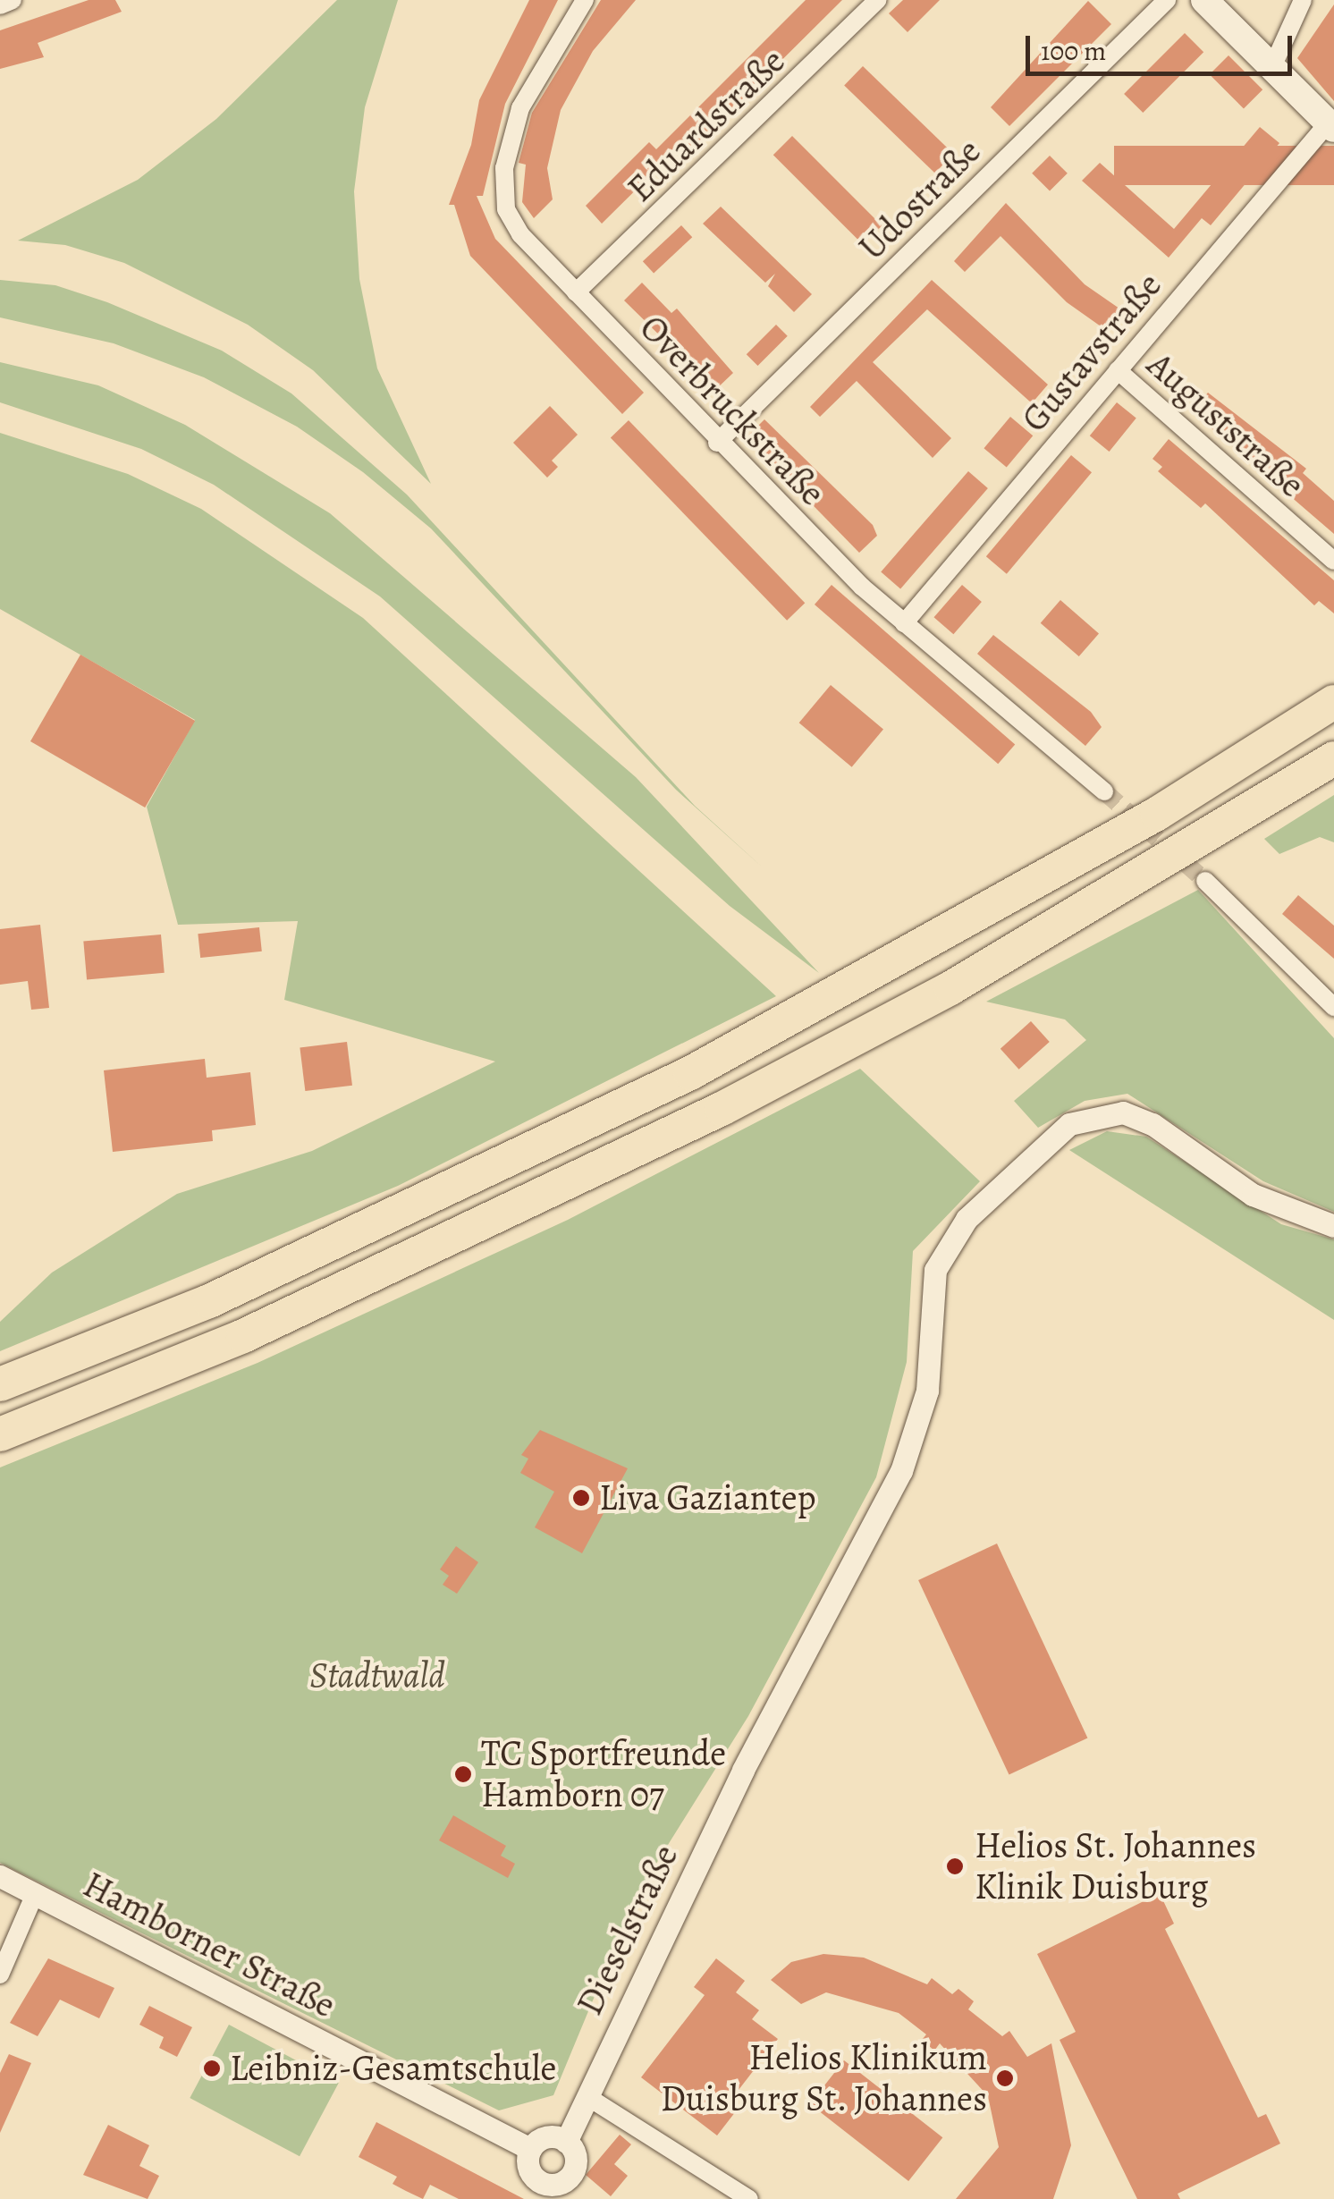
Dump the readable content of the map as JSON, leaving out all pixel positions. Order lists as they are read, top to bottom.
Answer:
{
  "streets": {
    "street": [
      "Eduardstraße",
      "Udostraße",
      "Gustavstraße",
      "Overbruckstraße",
      "Auguststraße",
      "Dieselstraße",
      "Hamborner Straße"
    ]
  },
  "crossings": [
    ["Eduardstraße", "Overbruckstraße"],
    ["Udostraße", "Overbruckstraße"],
    ["Gustavstraße", "Overbruckstraße"],
    ["Gustavstraße", "Auguststraße"],
    ["Dieselstraße", "Hamborner Straße"]
  ],
  "parks": ["Stadtwald"],
  "places": [
    "Liva Gaziantep",
    "TC Sportfreunde Hamborn 07",
    "Helios St. Johannes Klinik Duisburg",
    "Leibniz-Gesamtschule",
    "Helios Klinikum Duisburg St. Johannes"
  ],
  "scale_bar": "100 m"
}
